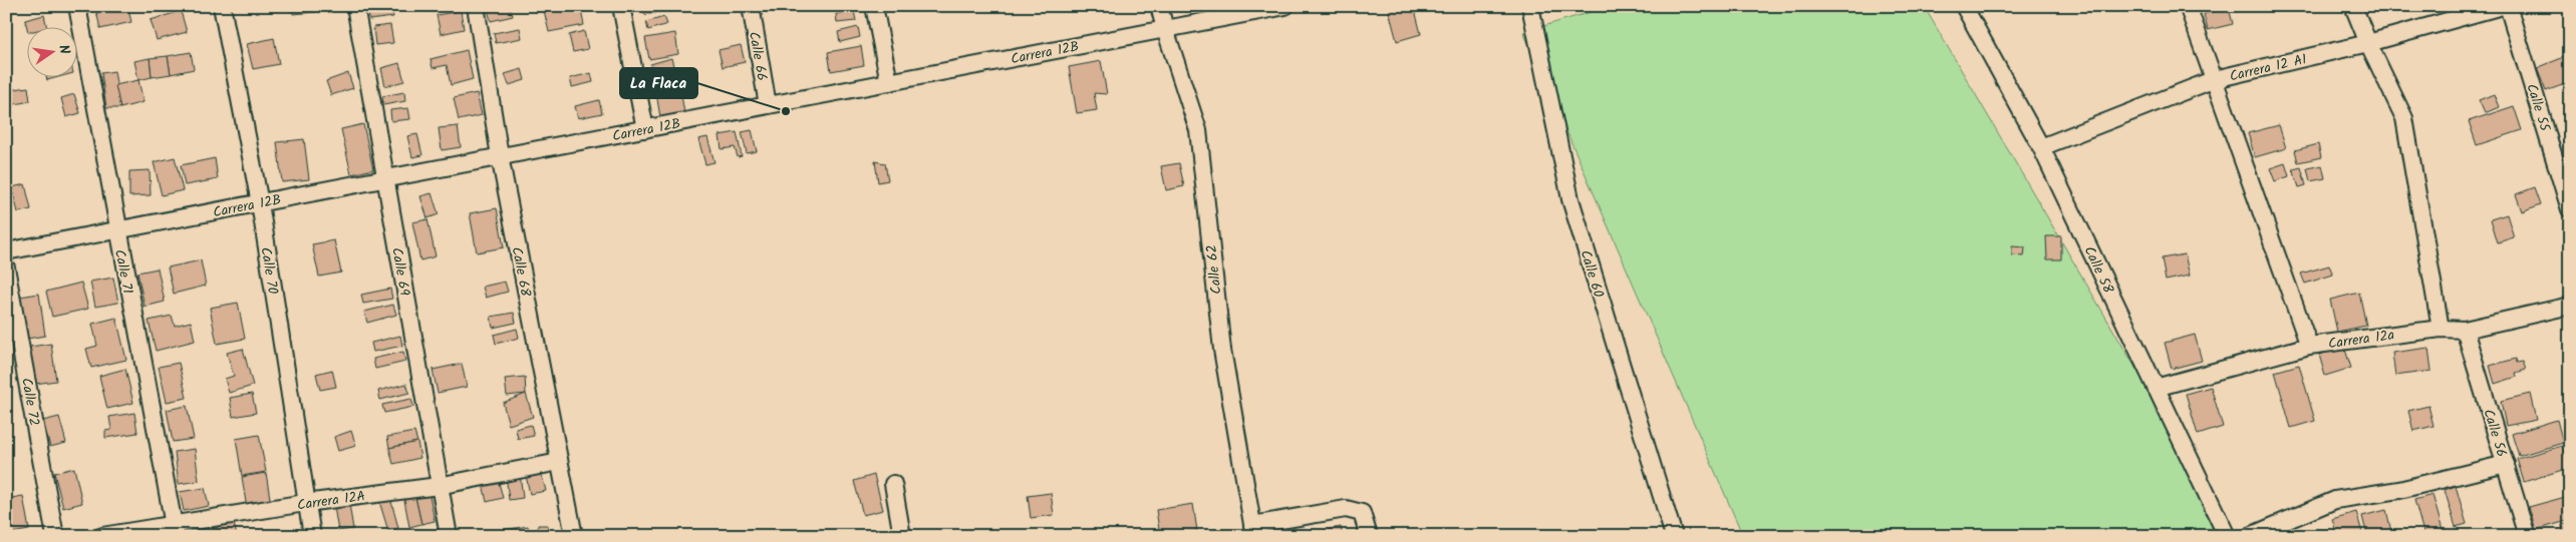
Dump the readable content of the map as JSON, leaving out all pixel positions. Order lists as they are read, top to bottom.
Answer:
{
  "streets": {
    "street": [
      "Carrera 12B",
      "Calle 66",
      "Carrera 12 A1",
      "Calle 55",
      "Calle 62",
      "Calle 58",
      "Calle 70",
      "Calle 71",
      "Calle 69",
      "Calle 68",
      "Calle 60",
      "Carrera 12a",
      "Calle 72",
      "Calle 56",
      "Carrera 12A"
    ]
  },
  "crossings": [
    ["Carrera 12B", "Calle 66"],
    ["Carrera 12B", "Calle 62"],
    ["Carrera 12B", "Calle 70"],
    ["Carrera 12B", "Calle 71"],
    ["Carrera 12B", "Calle 69"],
    ["Carrera 12B", "Calle 68"],
    ["Carrera 12 A1", "Calle 58"],
    ["Calle 58", "Carrera 12a"],
    ["Calle 70", "Carrera 12A"],
    ["Calle 71", "Carrera 12A"],
    ["Calle 69", "Carrera 12A"],
    ["Calle 68", "Carrera 12A"],
    ["Carrera 12a", "Calle 56"]
  ],
  "places": ["La Flaca"],
  "north": "right"
}
